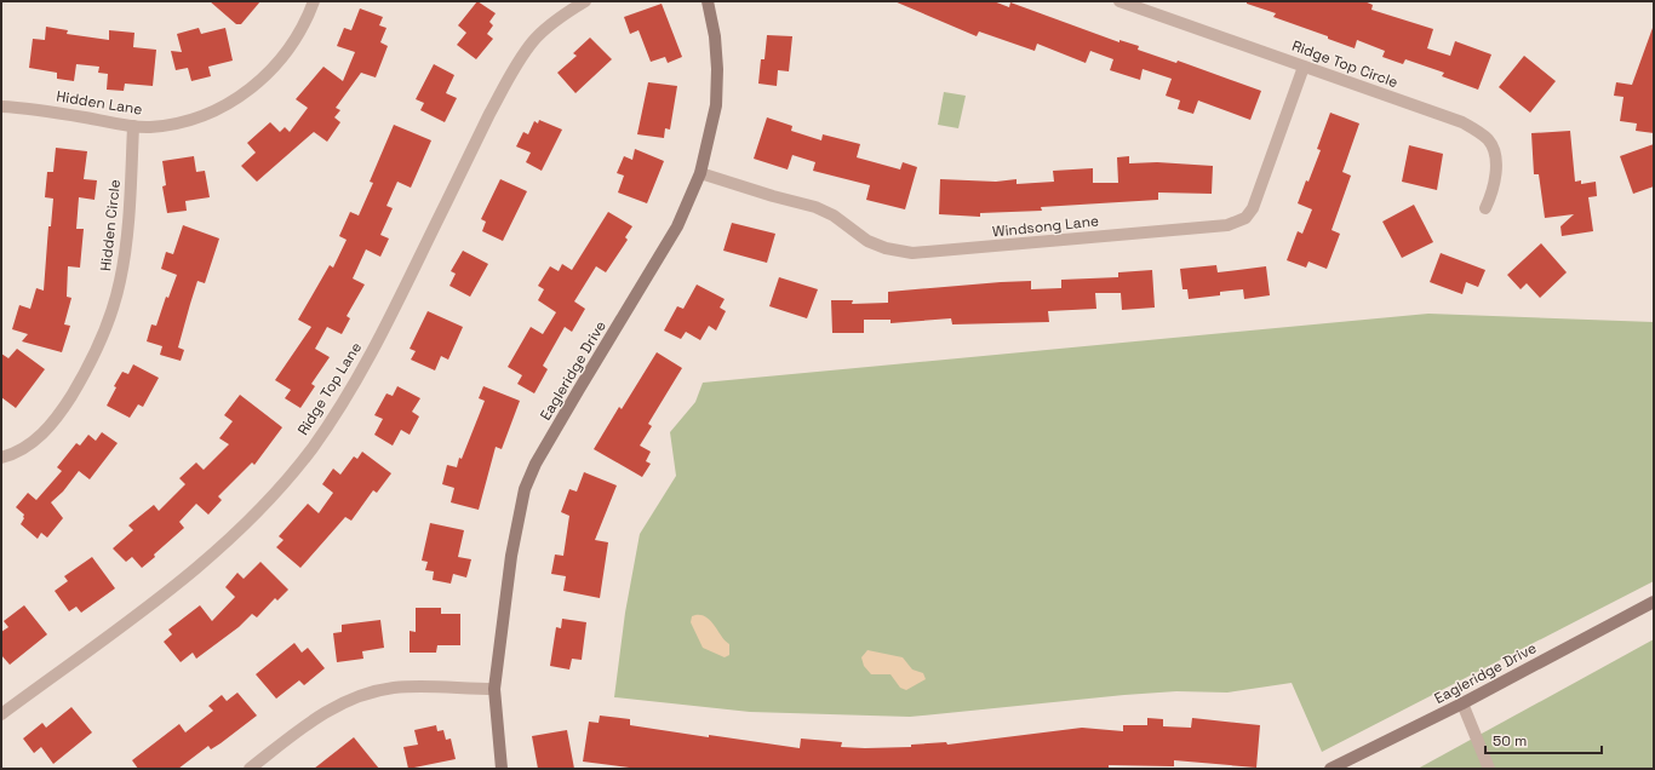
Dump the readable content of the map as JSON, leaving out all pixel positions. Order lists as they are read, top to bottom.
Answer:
{
  "streets": {
    "main road": ["Eagleridge Drive"],
    "street": [
      "Ridge Top Circle",
      "Hidden Lane",
      "Hidden Circle",
      "Windsong Lane",
      "Ridge Top Lane"
    ]
  },
  "crossings": [
    ["Ridge Top Circle", "Windsong Lane"],
    ["Hidden Lane", "Hidden Circle"],
    ["Windsong Lane", "Eagleridge Drive"]
  ],
  "scale_bar": "50 m"
}
